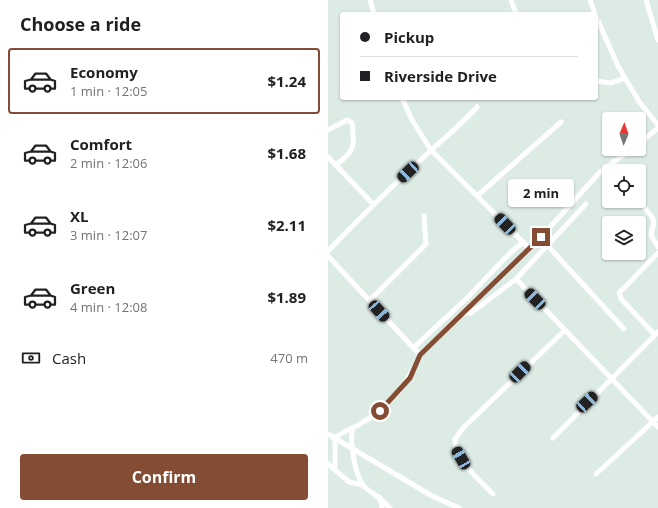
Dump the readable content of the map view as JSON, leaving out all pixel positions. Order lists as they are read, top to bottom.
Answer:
{
  "north": "top",
  "page": {
    "heading": "Choose a ride",
    "banner": ["Pickup", "Riverside Drive"],
    "list": [
      {
        "name": "Economy",
        "note": "1 min · 12:05",
        "value": "$1.24"
      },
      {
        "name": "Comfort",
        "note": "2 min · 12:06",
        "value": "$1.68"
      },
      {
        "name": "XL",
        "note": "3 min · 12:07",
        "value": "$2.11"
      },
      {
        "name": "Green",
        "note": "4 min · 12:08",
        "value": "$1.89"
      }
    ],
    "bubble": "2 min",
    "pay": ["Cash", "470 m"],
    "buttons": "Confirm"
  }
}
